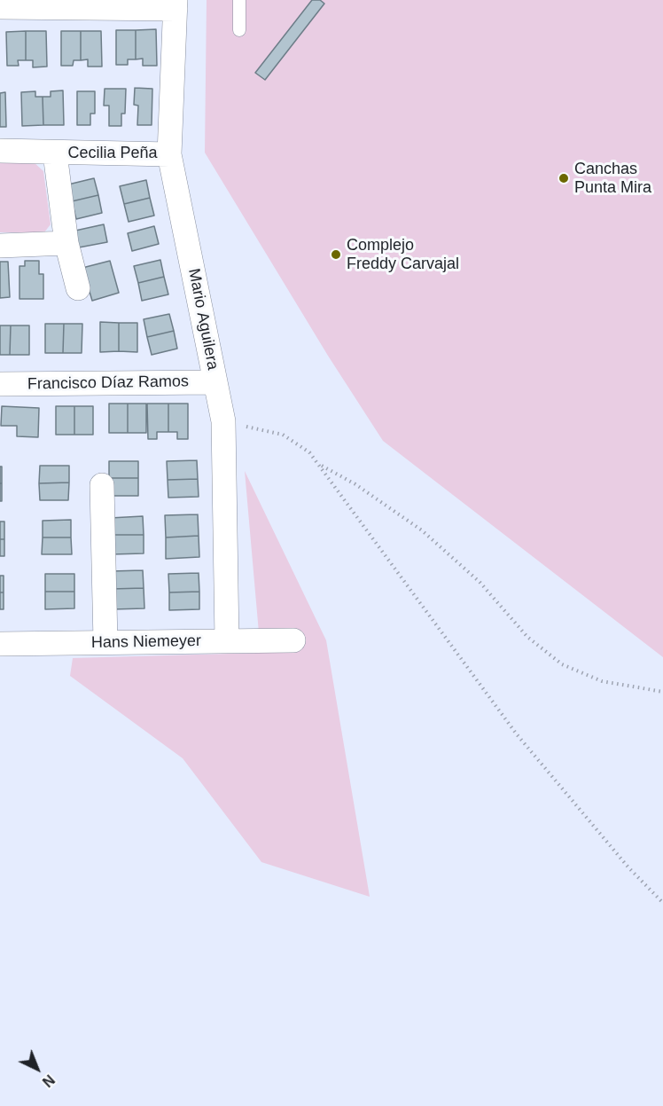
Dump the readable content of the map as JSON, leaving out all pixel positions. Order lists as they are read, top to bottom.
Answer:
{
  "streets": {
    "street": [
      "Cecilia Peña",
      "Mario Aguilera",
      "Francisco Díaz Ramos",
      "Hans Niemeyer"
    ]
  },
  "crossings": [
    ["Cecilia Peña", "Mario Aguilera"],
    ["Mario Aguilera", "Francisco Díaz Ramos"],
    ["Mario Aguilera", "Hans Niemeyer"]
  ],
  "places": ["Canchas Punta Mira", "Complejo Freddy Carvajal"],
  "north": "bottom right"
}
